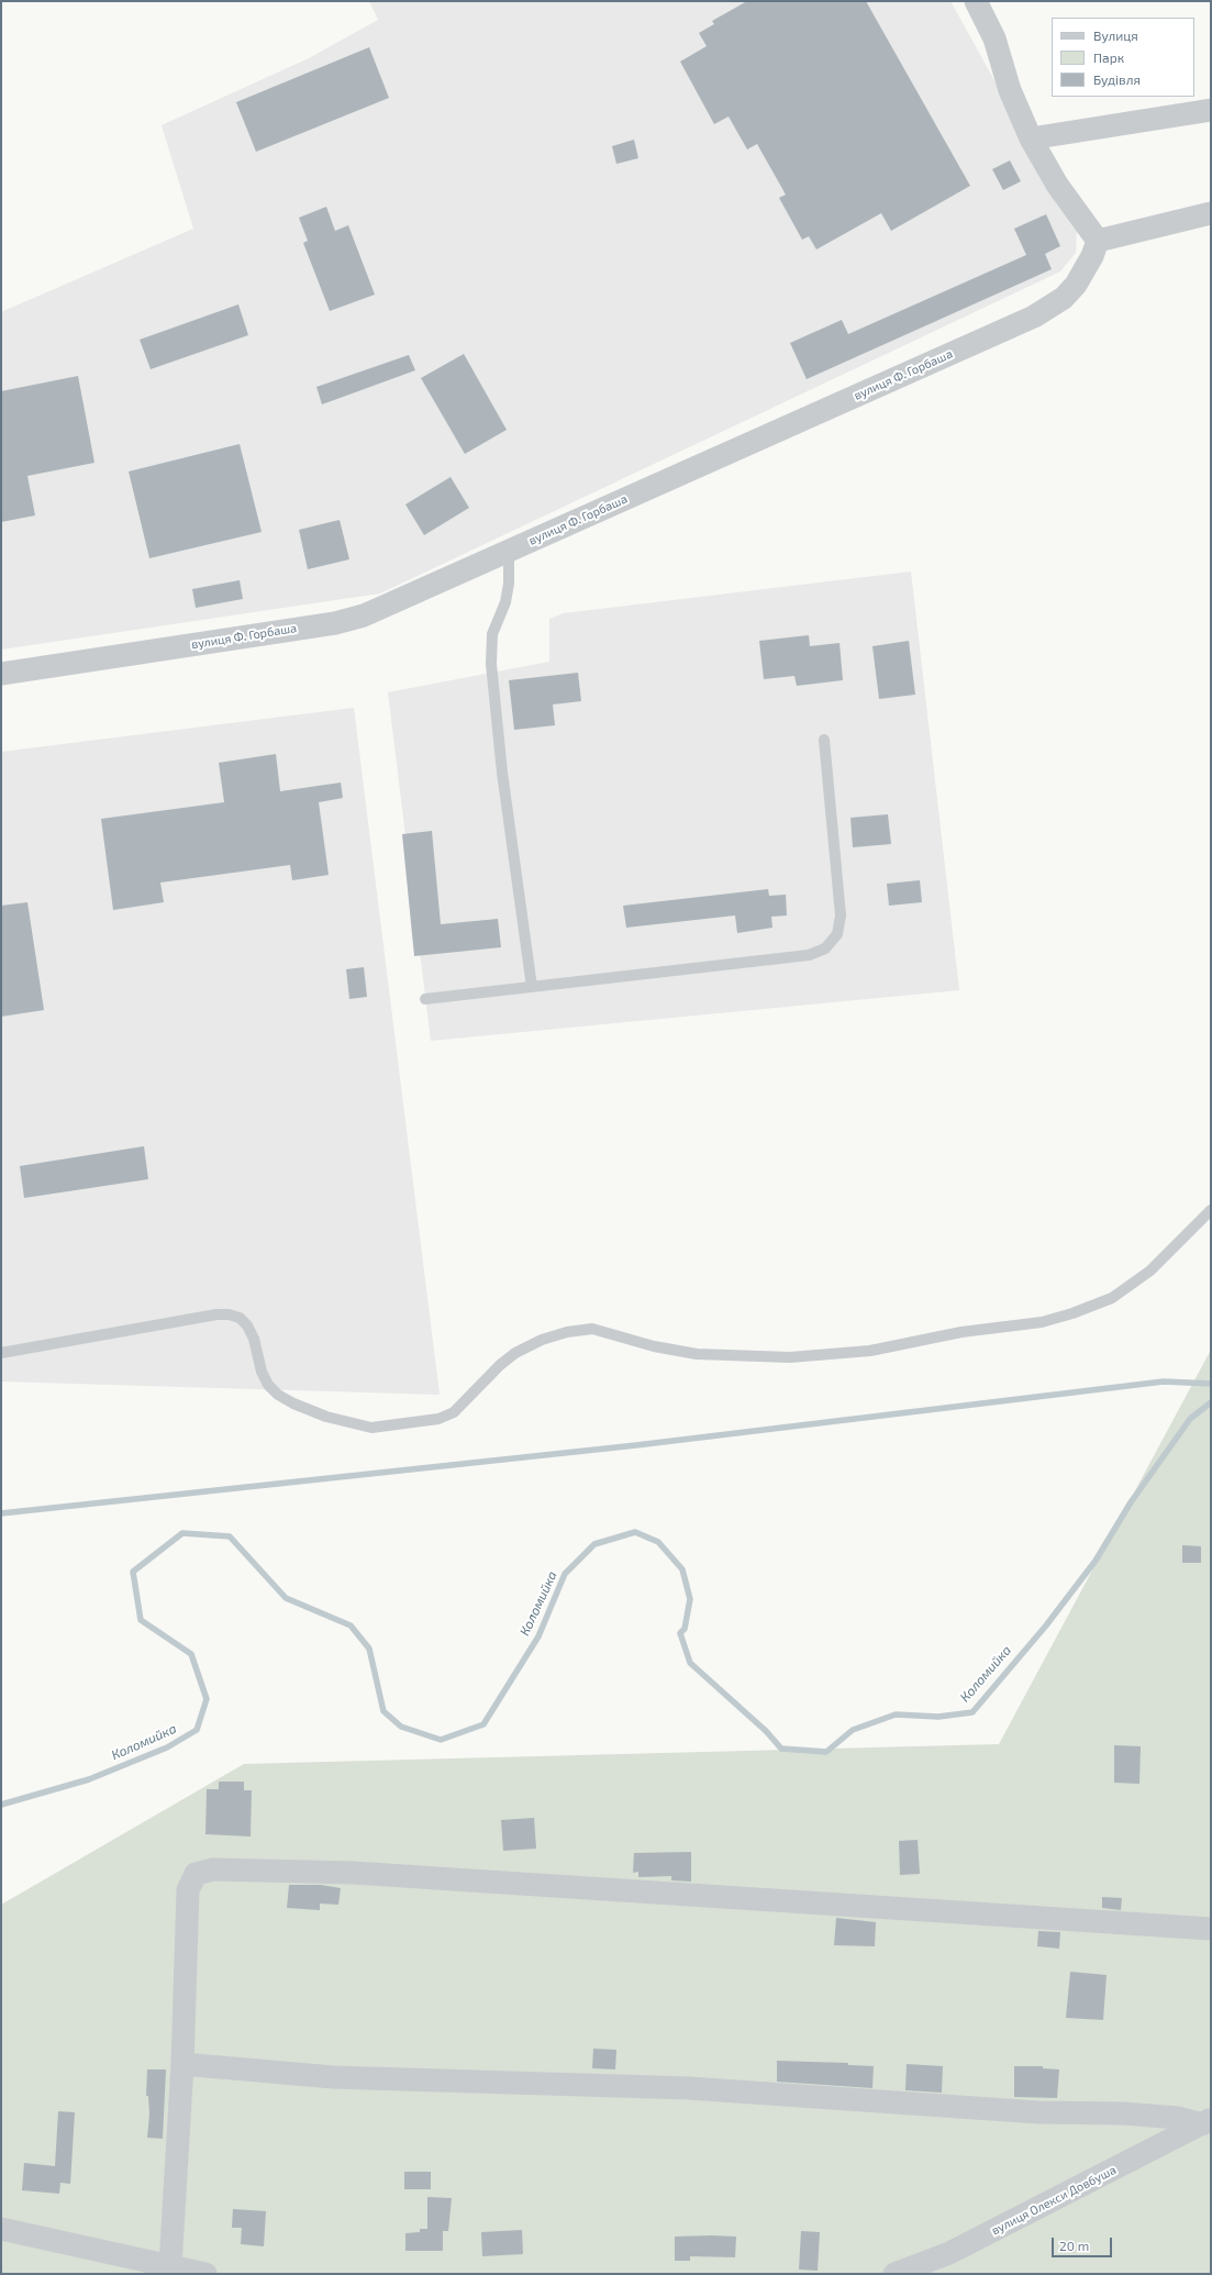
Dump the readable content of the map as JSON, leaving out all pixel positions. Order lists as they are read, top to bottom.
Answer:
{
  "streets": {
    "street": ["вулиця Ф. Горбаша", "вулиця Олекси Довбуша"]
  },
  "water": ["Коломийка"],
  "legend": ["Вулиця", "Парк", "Будівля"],
  "scale_bar": "20 m"
}
